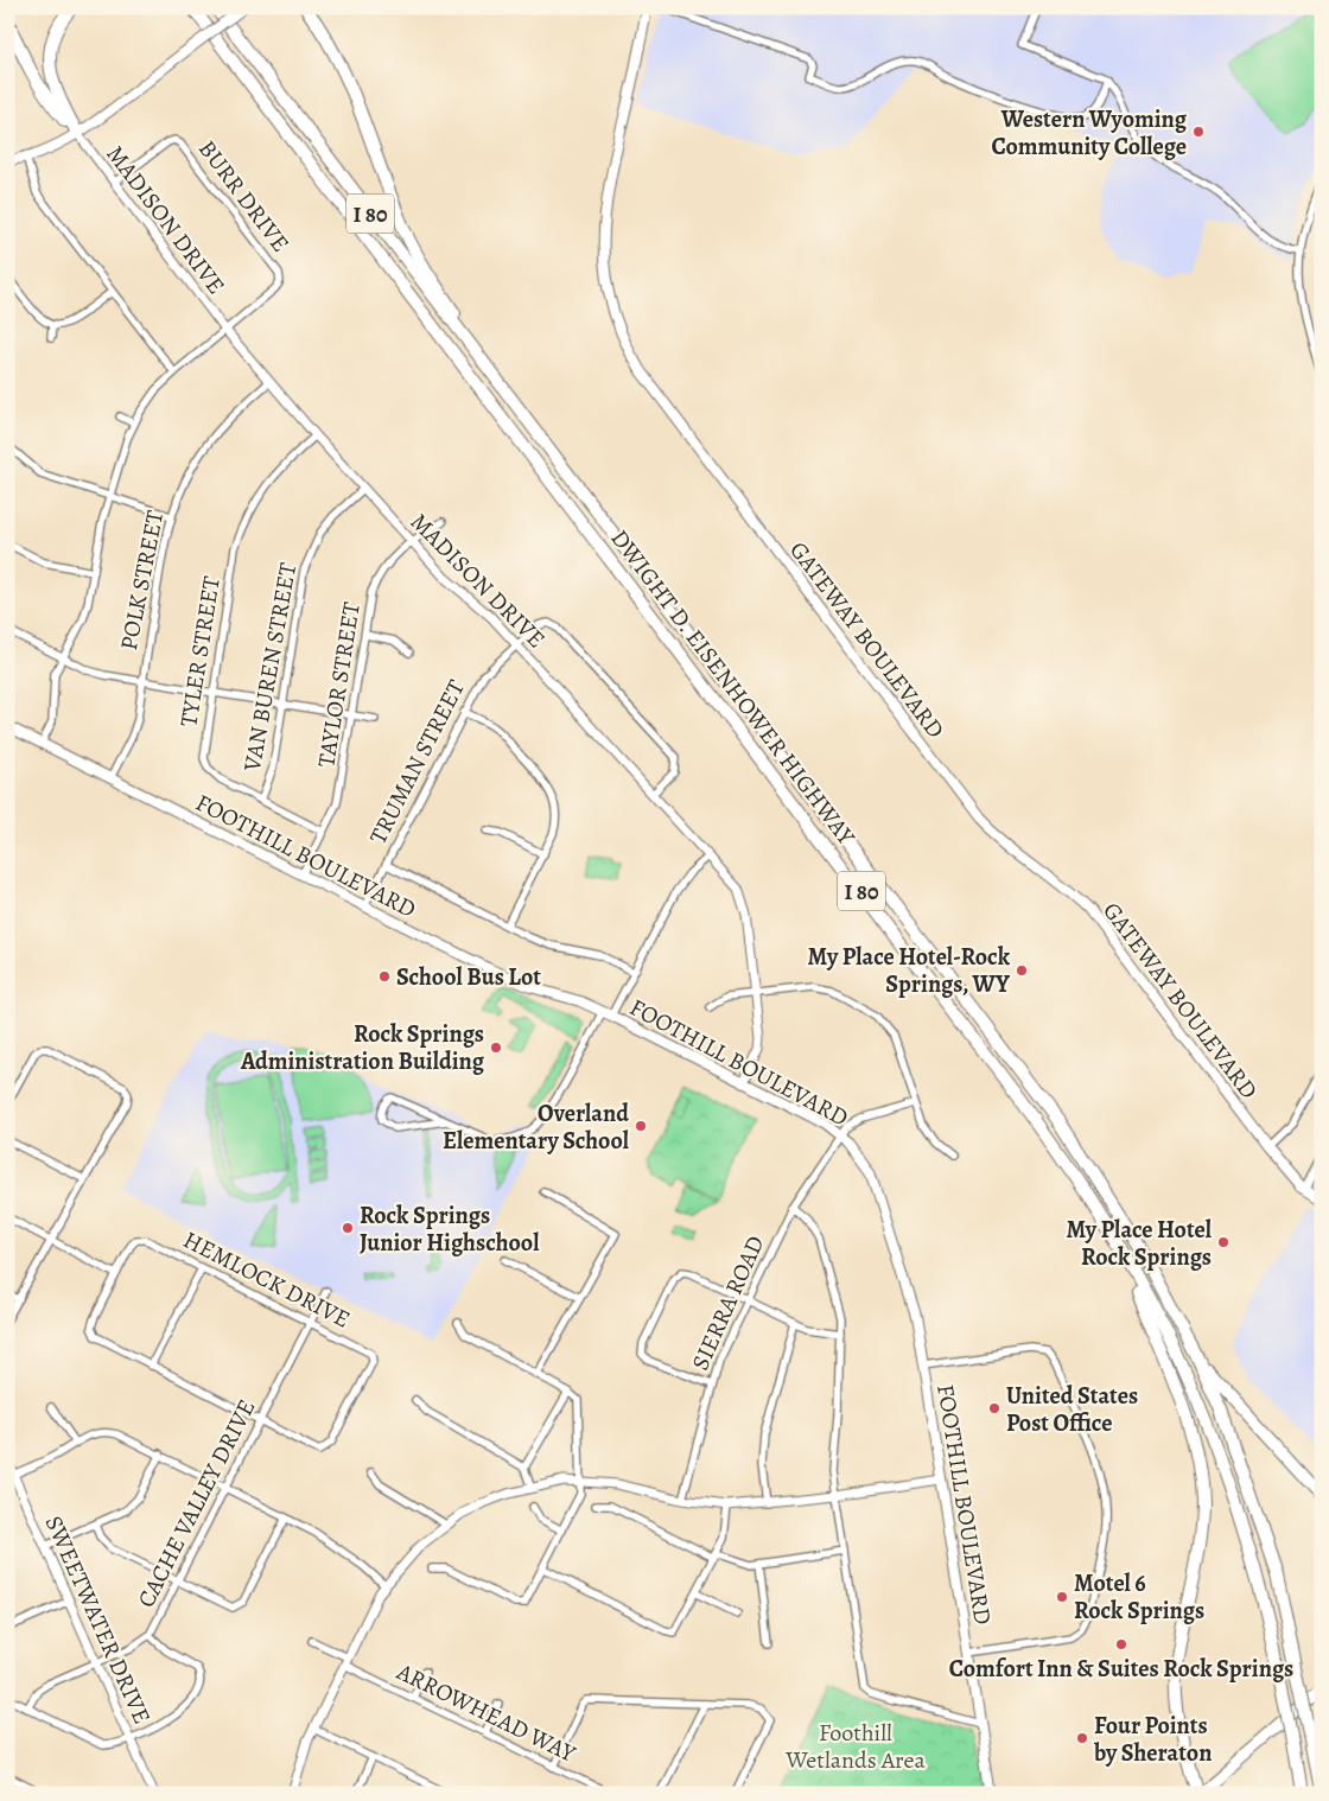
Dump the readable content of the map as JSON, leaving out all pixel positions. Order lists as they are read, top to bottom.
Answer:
{
  "streets": {
    "highway": ["I 80", "DWIGHT D. EISENHOWER HIGHWAY"],
    "main road": ["GATEWAY BOULEVARD", "FOOTHILL BOULEVARD"],
    "street": [
      "BURR DRIVE",
      "MADISON DRIVE",
      "POLK STREET",
      "TYLER STREET",
      "VAN BUREN STREET",
      "TAYLOR STREET",
      "TRUMAN STREET",
      "HEMLOCK DRIVE",
      "SIERRA ROAD",
      "CACHE VALLEY DRIVE",
      "SWEETWATER DRIVE",
      "ARROWHEAD WAY"
    ]
  },
  "crossings": [
    ["BURR DRIVE", "MADISON DRIVE"],
    ["I 80", "DWIGHT D. EISENHOWER HIGHWAY"],
    ["MADISON DRIVE", "POLK STREET"],
    ["MADISON DRIVE", "TYLER STREET"],
    ["MADISON DRIVE", "VAN BUREN STREET"],
    ["MADISON DRIVE", "TAYLOR STREET"],
    ["MADISON DRIVE", "TRUMAN STREET"],
    ["MADISON DRIVE", "FOOTHILL BOULEVARD"],
    ["POLK STREET", "FOOTHILL BOULEVARD"],
    ["TYLER STREET", "VAN BUREN STREET"],
    ["TYLER STREET", "TAYLOR STREET"],
    ["TAYLOR STREET", "FOOTHILL BOULEVARD"],
    ["TRUMAN STREET", "FOOTHILL BOULEVARD"],
    ["FOOTHILL BOULEVARD", "SIERRA ROAD"],
    ["HEMLOCK DRIVE", "CACHE VALLEY DRIVE"],
    ["CACHE VALLEY DRIVE", "SWEETWATER DRIVE"]
  ],
  "parks": ["Foothill Wetlands Area"],
  "places": [
    "Western Wyoming Community College",
    "My Place Hotel-Rock Springs, WY",
    "School Bus Lot",
    "Rock Springs Administration Building",
    "Overland Elementary School",
    "Rock Springs Junior Highschool",
    "My Place Hotel Rock Springs",
    "United States Post Office",
    "Motel 6 Rock Springs",
    "Comfort Inn & Suites Rock Springs",
    "Four Points by Sheraton"
  ]
}
